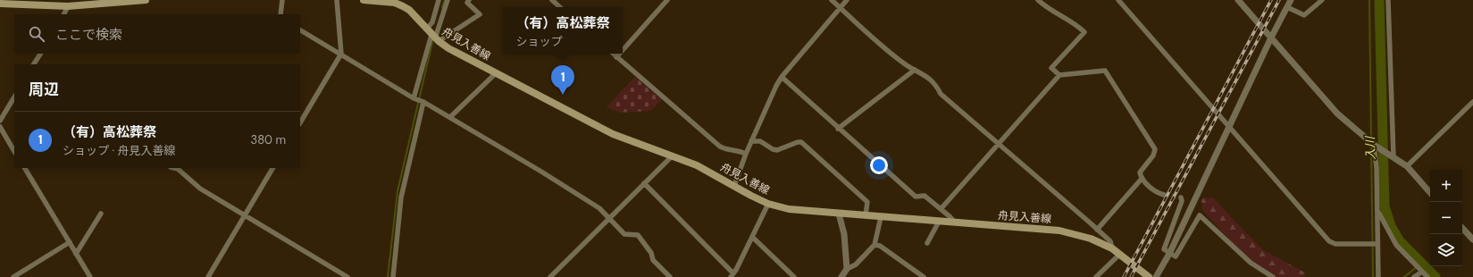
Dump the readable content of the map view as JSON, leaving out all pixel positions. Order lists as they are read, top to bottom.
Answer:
{
  "streets": {
    "main road": ["舟見入善線"]
  },
  "water": ["入川"],
  "page": {
    "popup": ["（有）高松葬祭", "ショップ"],
    "search": "ここで検索",
    "heading": "周辺",
    "pins": "1",
    "list": [
      {
        "mark": "1",
        "name": "（有）高松葬祭",
        "note": "ショップ · 舟見入善線",
        "value": "380 m"
      }
    ],
    "map_buttons": ["+", "−"]
  }
}
